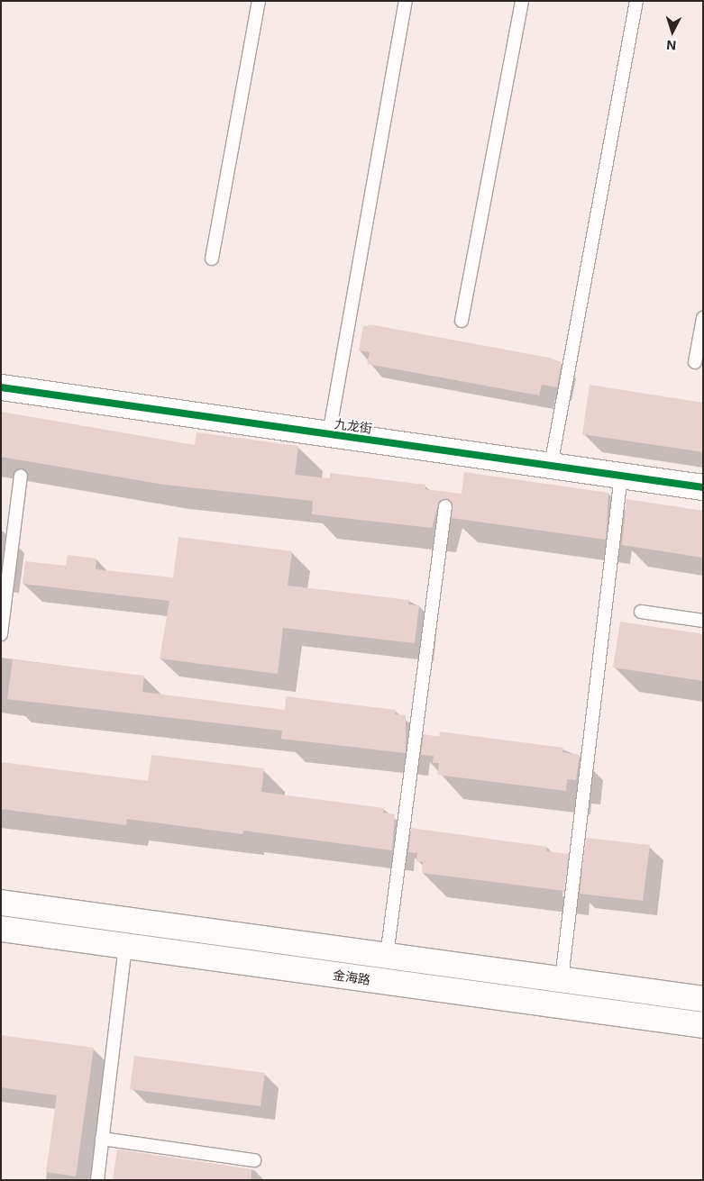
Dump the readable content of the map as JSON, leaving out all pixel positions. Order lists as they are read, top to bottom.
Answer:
{
  "streets": {
    "main road": ["九龙街", "金海路"]
  },
  "north": "bottom"
}
